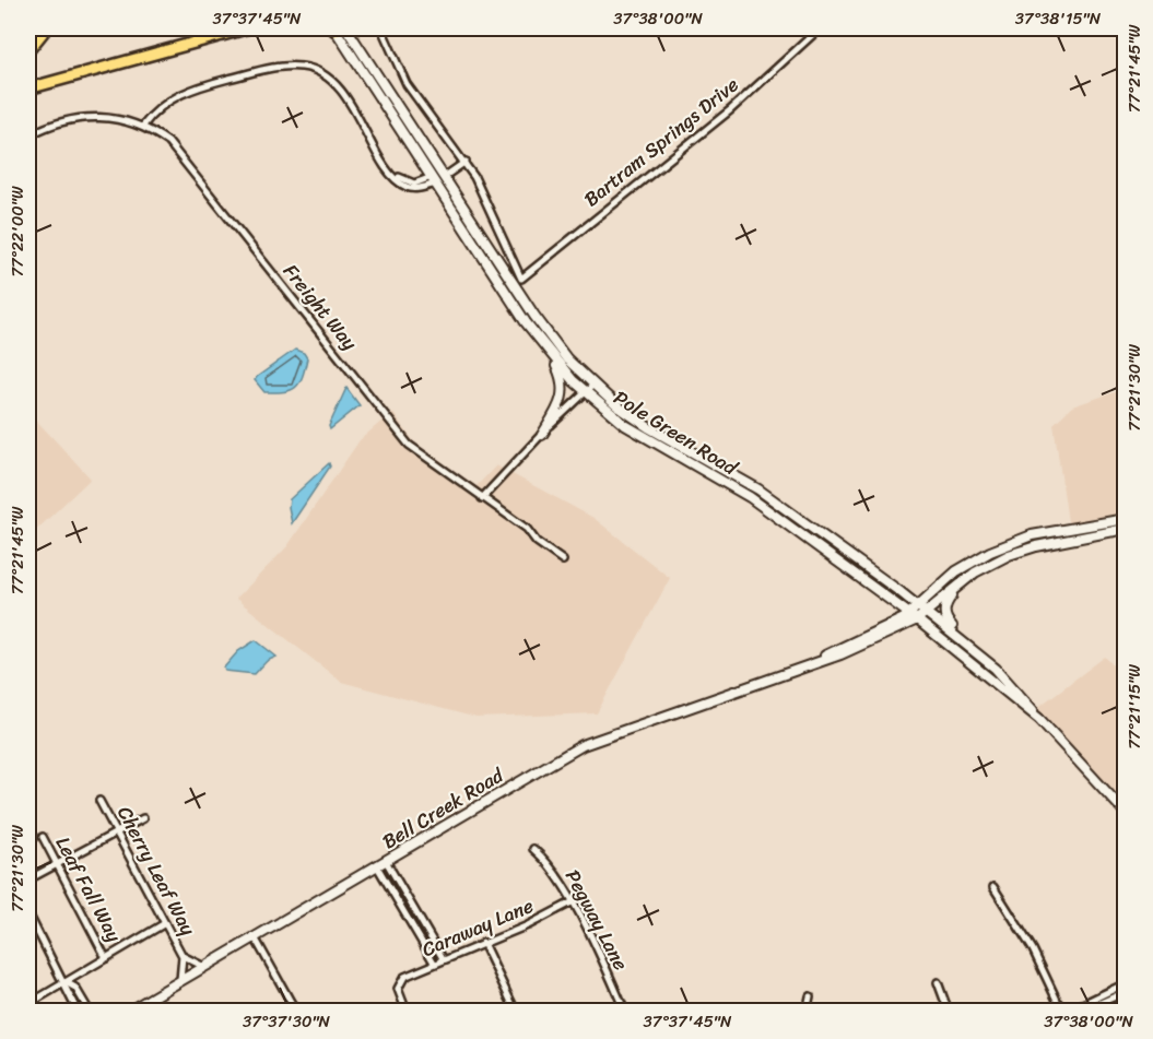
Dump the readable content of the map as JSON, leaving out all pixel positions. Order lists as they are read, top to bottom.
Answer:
{
  "streets": {
    "main road": ["Pole Green Road", "Bell Creek Road"],
    "street": [
      "Bartram Springs Drive",
      "Freight Way",
      "Cherry Leaf Way",
      "Leaf Fall Way",
      "Pegway Lane",
      "Caraway Lane"
    ]
  },
  "crossings": [
    ["Pole Green Road", "Bell Creek Road"],
    ["Bell Creek Road", "Cherry Leaf Way"],
    ["Pegway Lane", "Caraway Lane"]
  ],
  "coordinates": [
    "37°37'45\"N",
    "37°38'00\"N",
    "37°38'15\"N",
    "77°21'45\"W",
    "77°22'00\"W",
    "77°21'30\"W",
    "77°21'15\"W",
    "37°37'30\"N"
  ]
}
